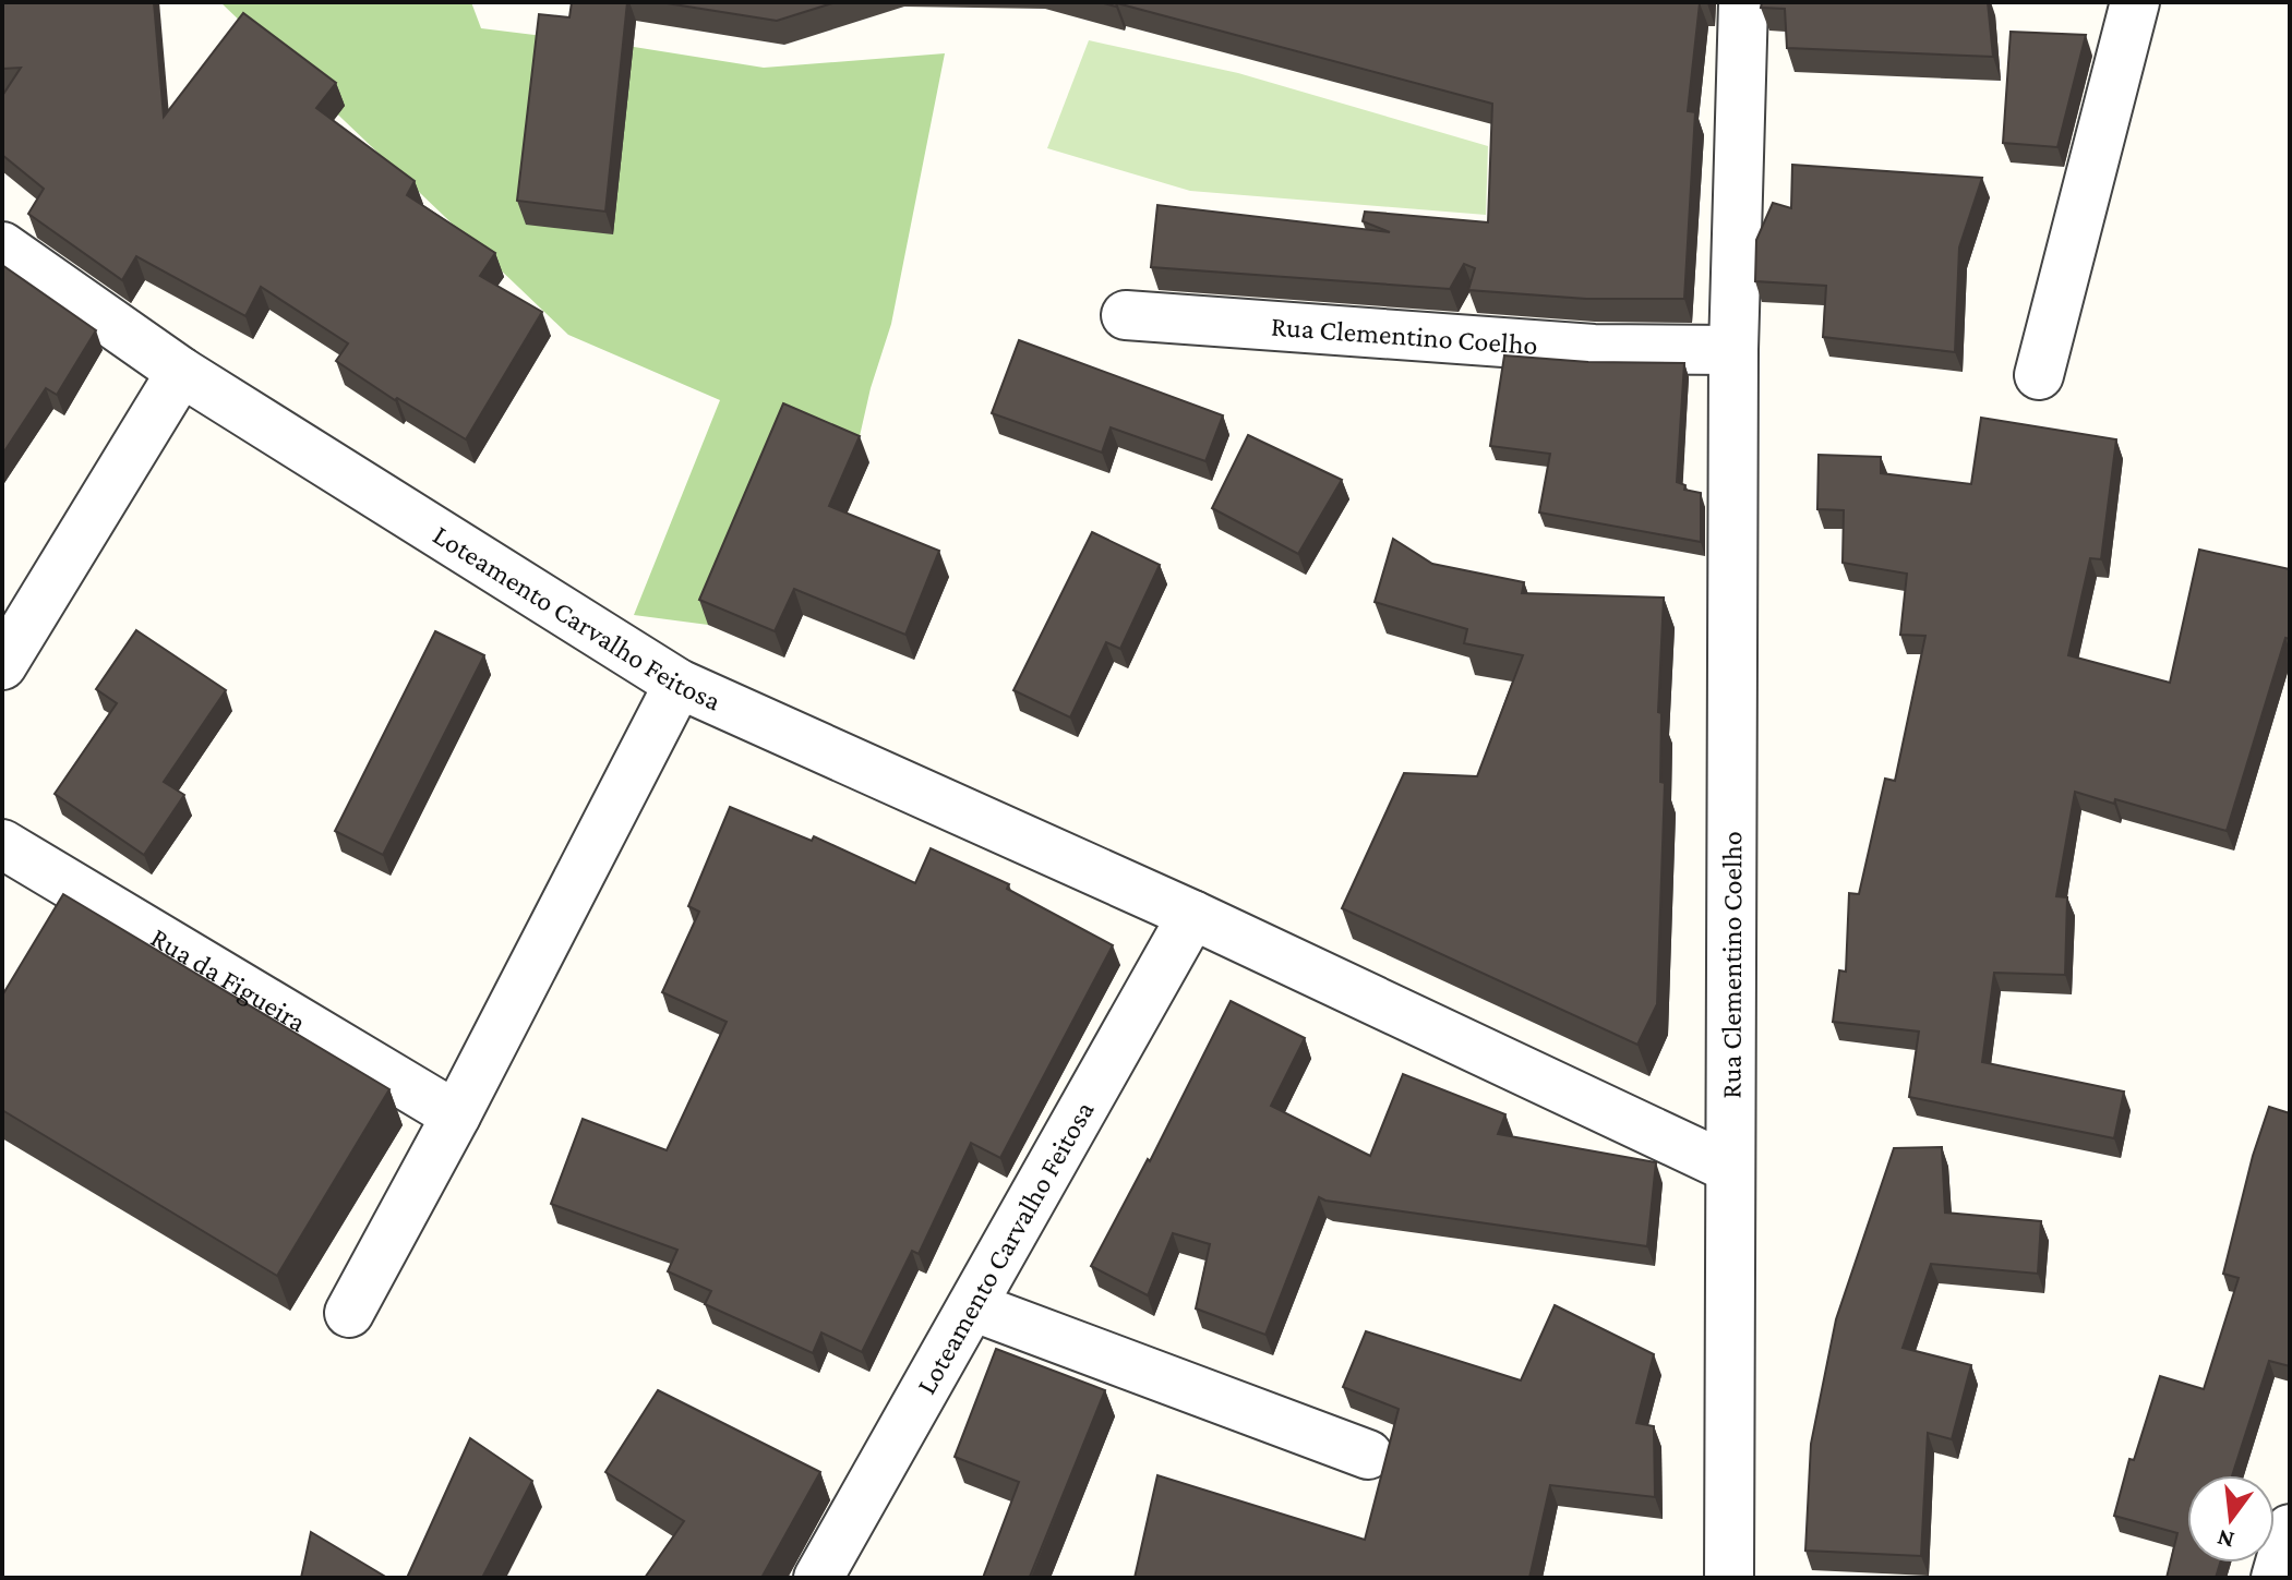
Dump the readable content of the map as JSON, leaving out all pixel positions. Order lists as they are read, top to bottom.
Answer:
{
  "streets": {
    "street": ["Rua Clementino Coelho", "Loteamento Carvalho Feitosa", "Rua da Figueira"]
  },
  "crossings": [
    ["Rua Clementino Coelho", "Loteamento Carvalho Feitosa"]
  ],
  "north": "bottom"
}
